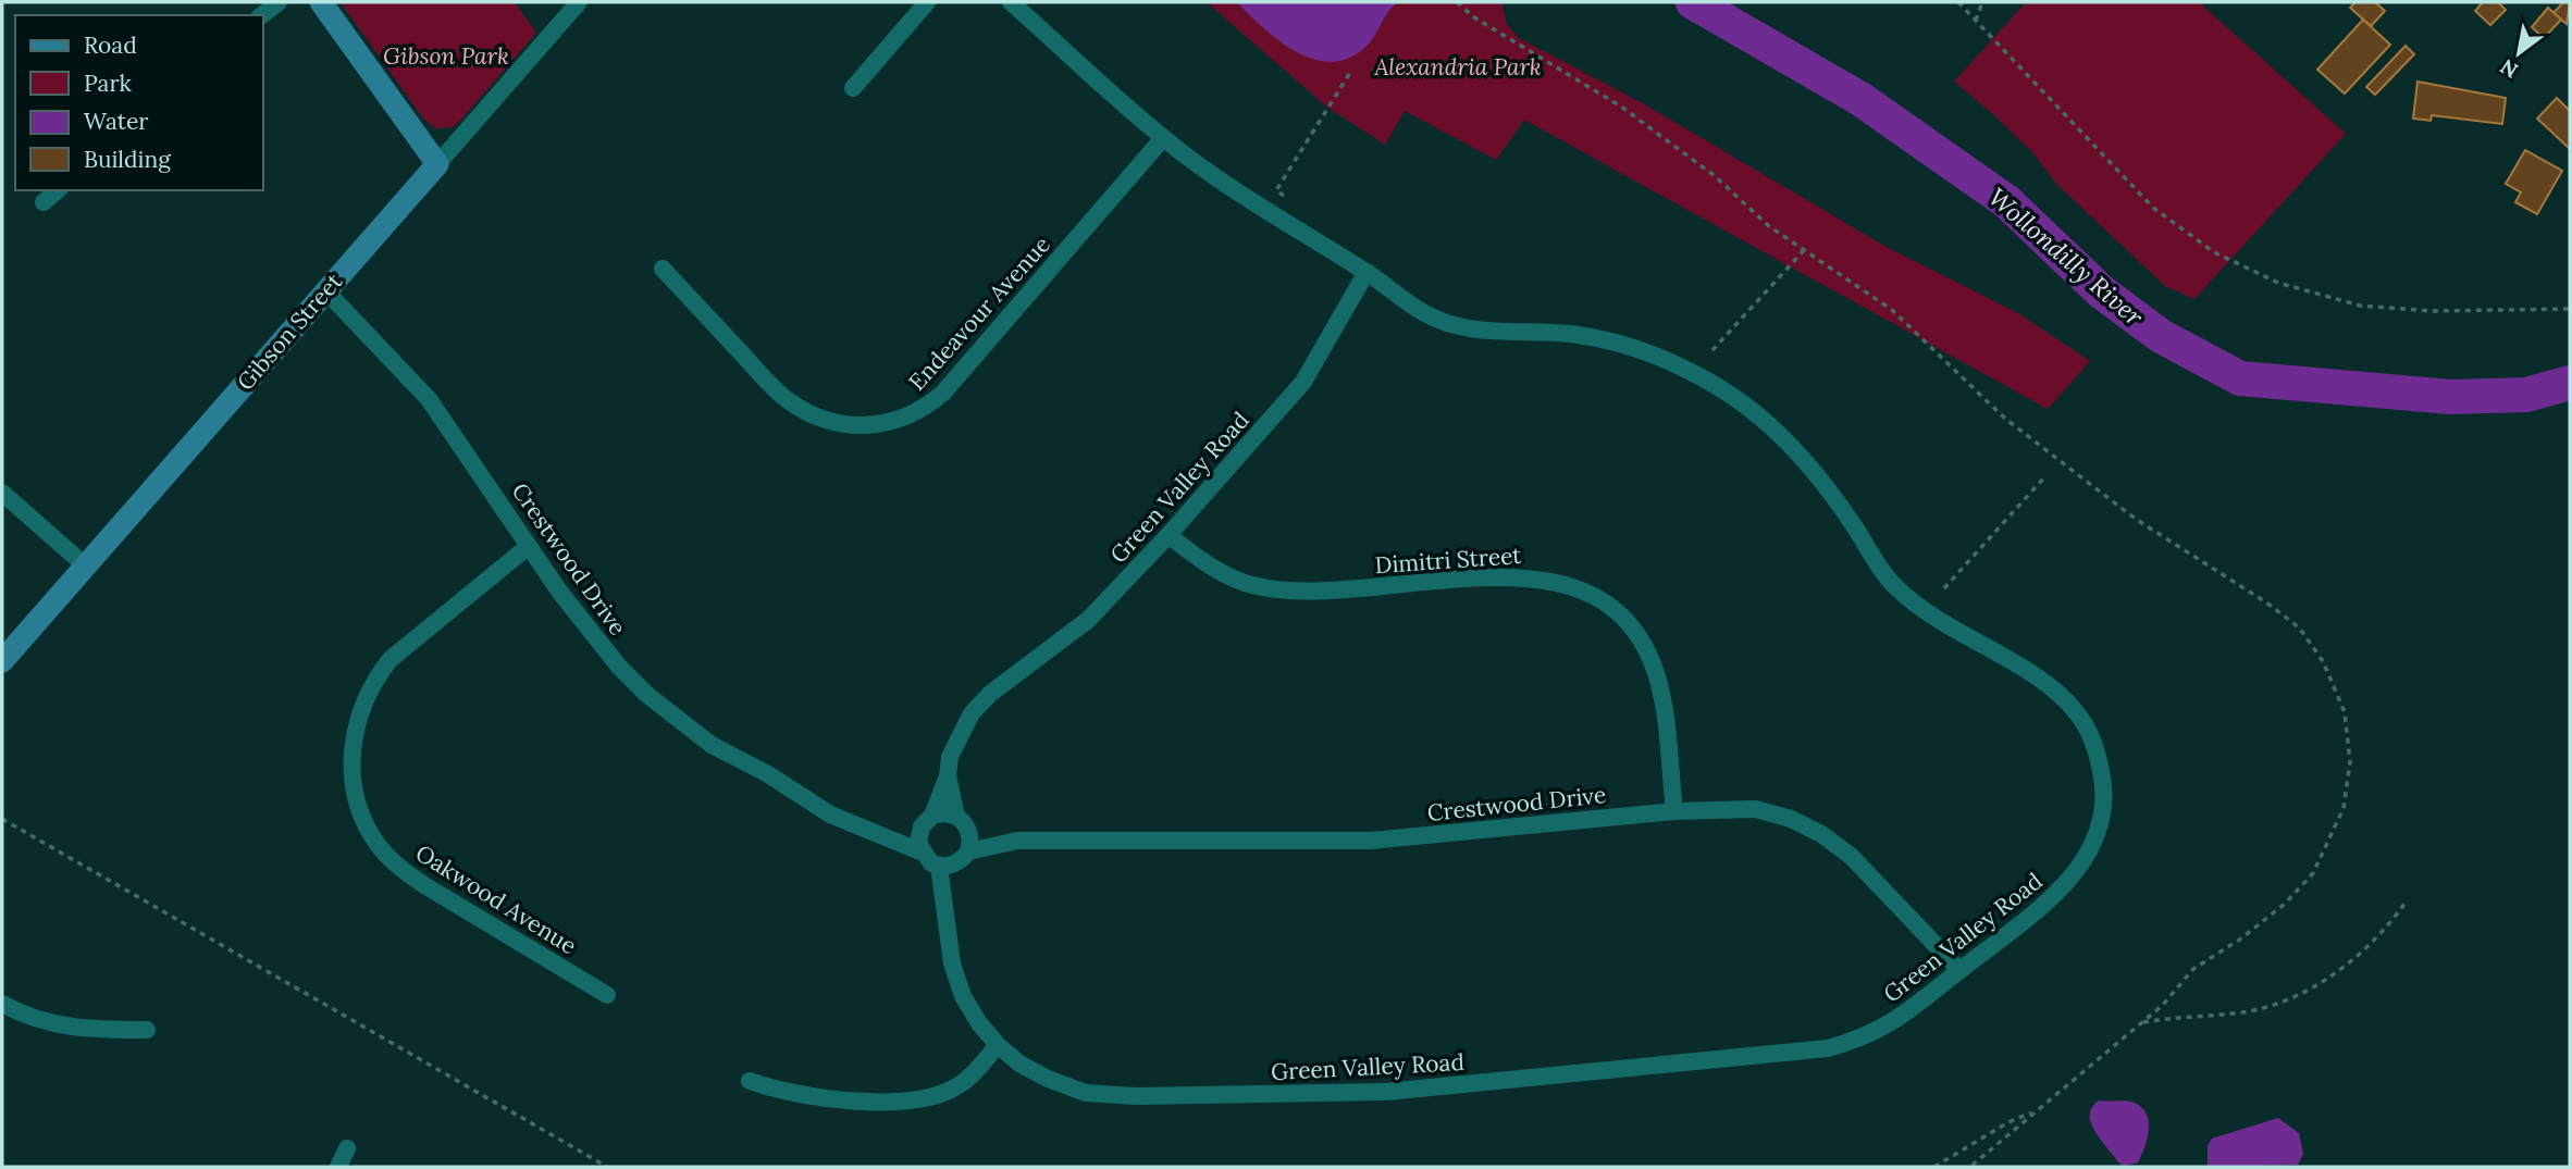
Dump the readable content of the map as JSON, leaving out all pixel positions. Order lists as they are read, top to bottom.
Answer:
{
  "streets": {
    "street": [
      "Endeavour Avenue",
      "Gibson Street",
      "Green Valley Road",
      "Crestwood Drive",
      "Dimitri Street",
      "Oakwood Avenue"
    ]
  },
  "crossings": [
    ["Endeavour Avenue", "Green Valley Road"],
    ["Gibson Street", "Crestwood Drive"],
    ["Green Valley Road", "Crestwood Drive"],
    ["Green Valley Road", "Dimitri Street"],
    ["Crestwood Drive", "Dimitri Street"],
    ["Crestwood Drive", "Oakwood Avenue"]
  ],
  "water": ["Wollondilly River"],
  "parks": ["Gibson Park", "Alexandria Park"],
  "legend": [
    "Road",
    "Park",
    "Water",
    "Building"
  ],
  "north": "bottom left"
}
